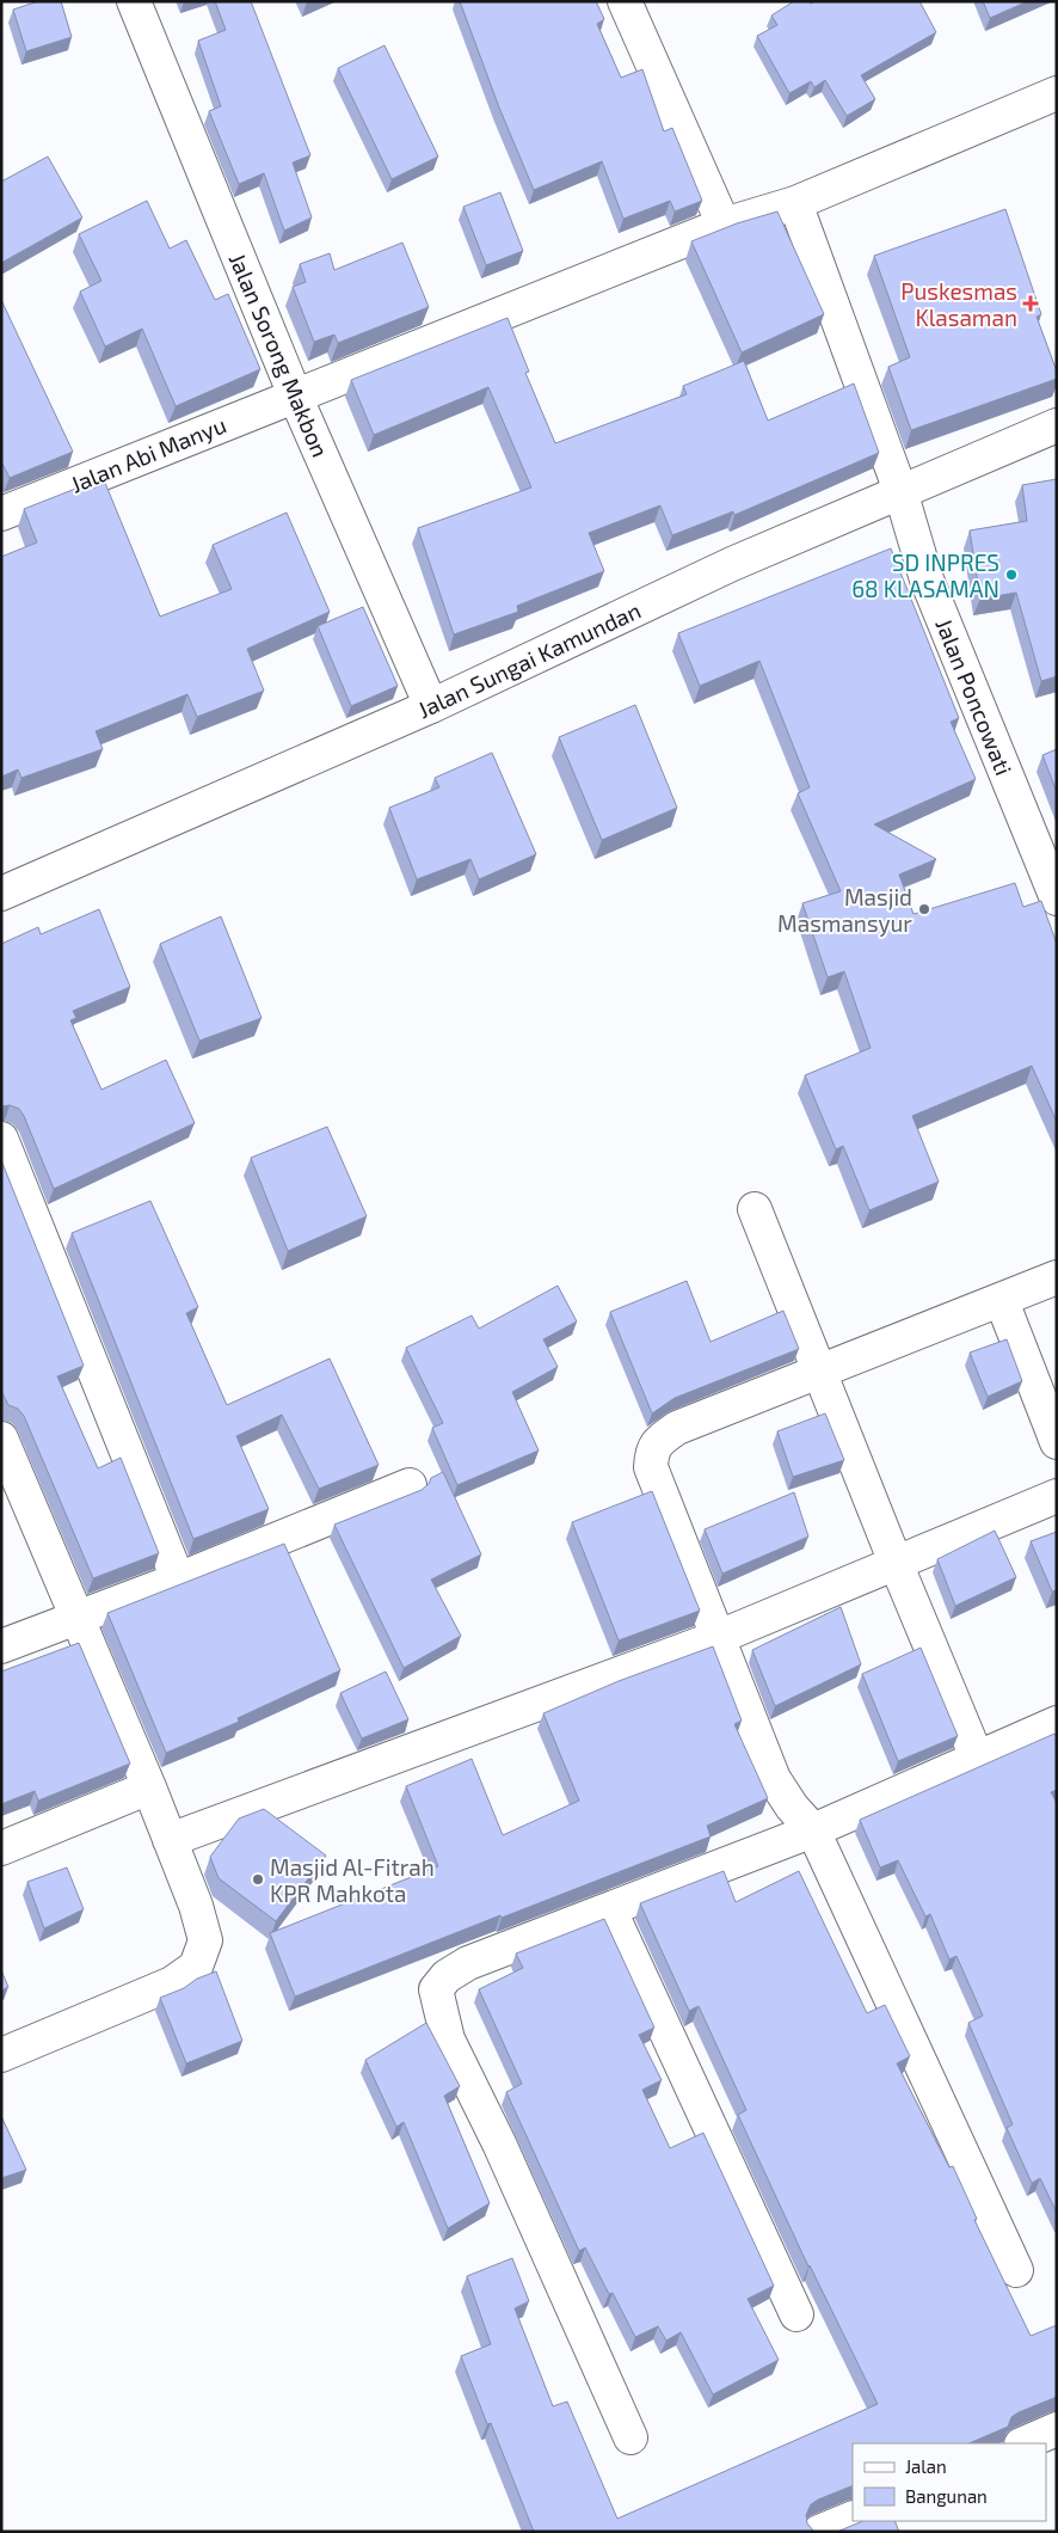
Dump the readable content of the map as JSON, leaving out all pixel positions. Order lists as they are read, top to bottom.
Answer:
{
  "streets": {
    "main road": [
      "Jalan Sorong Makbon",
      "Jalan Abi Manyu",
      "Jalan Sungai Kamundan",
      "Jalan Poncowati"
    ]
  },
  "crossings": [
    ["Jalan Sorong Makbon", "Jalan Abi Manyu"],
    ["Jalan Sorong Makbon", "Jalan Sungai Kamundan"],
    ["Jalan Abi Manyu", "Jalan Poncowati"],
    ["Jalan Sungai Kamundan", "Jalan Poncowati"]
  ],
  "places": {
    "health": ["Puskesmas Klasaman"],
    "other": ["SD INPRES 68 KLASAMAN", "Masjid Masmansyur", "Masjid Al-Fitrah KPR Mahkota"]
  },
  "legend": ["Jalan", "Bangunan"]
}
